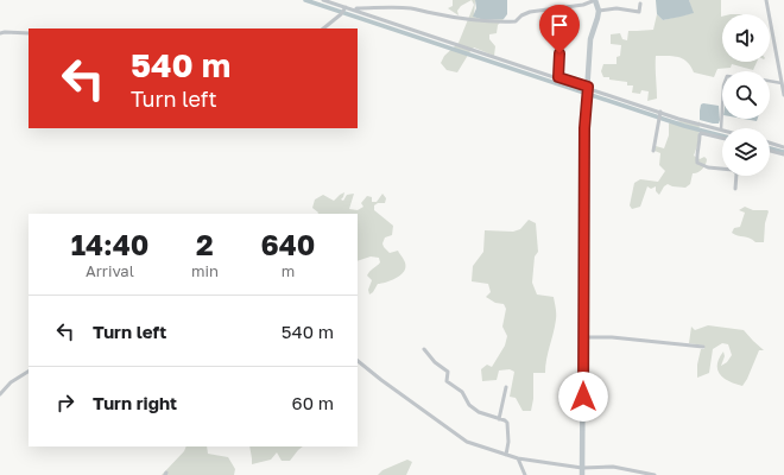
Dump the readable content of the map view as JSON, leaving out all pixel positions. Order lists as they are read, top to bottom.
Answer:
{
  "page": {
    "turn": ["540 m", "Turn left"],
    "eta": [
      "14:40",
      "Arrival",
      "2",
      "min",
      "640",
      "m"
    ],
    "list": [
      {
        "name": "Turn left",
        "value": "540 m"
      },
      {
        "name": "Turn right",
        "value": "60 m"
      }
    ]
  }
}
